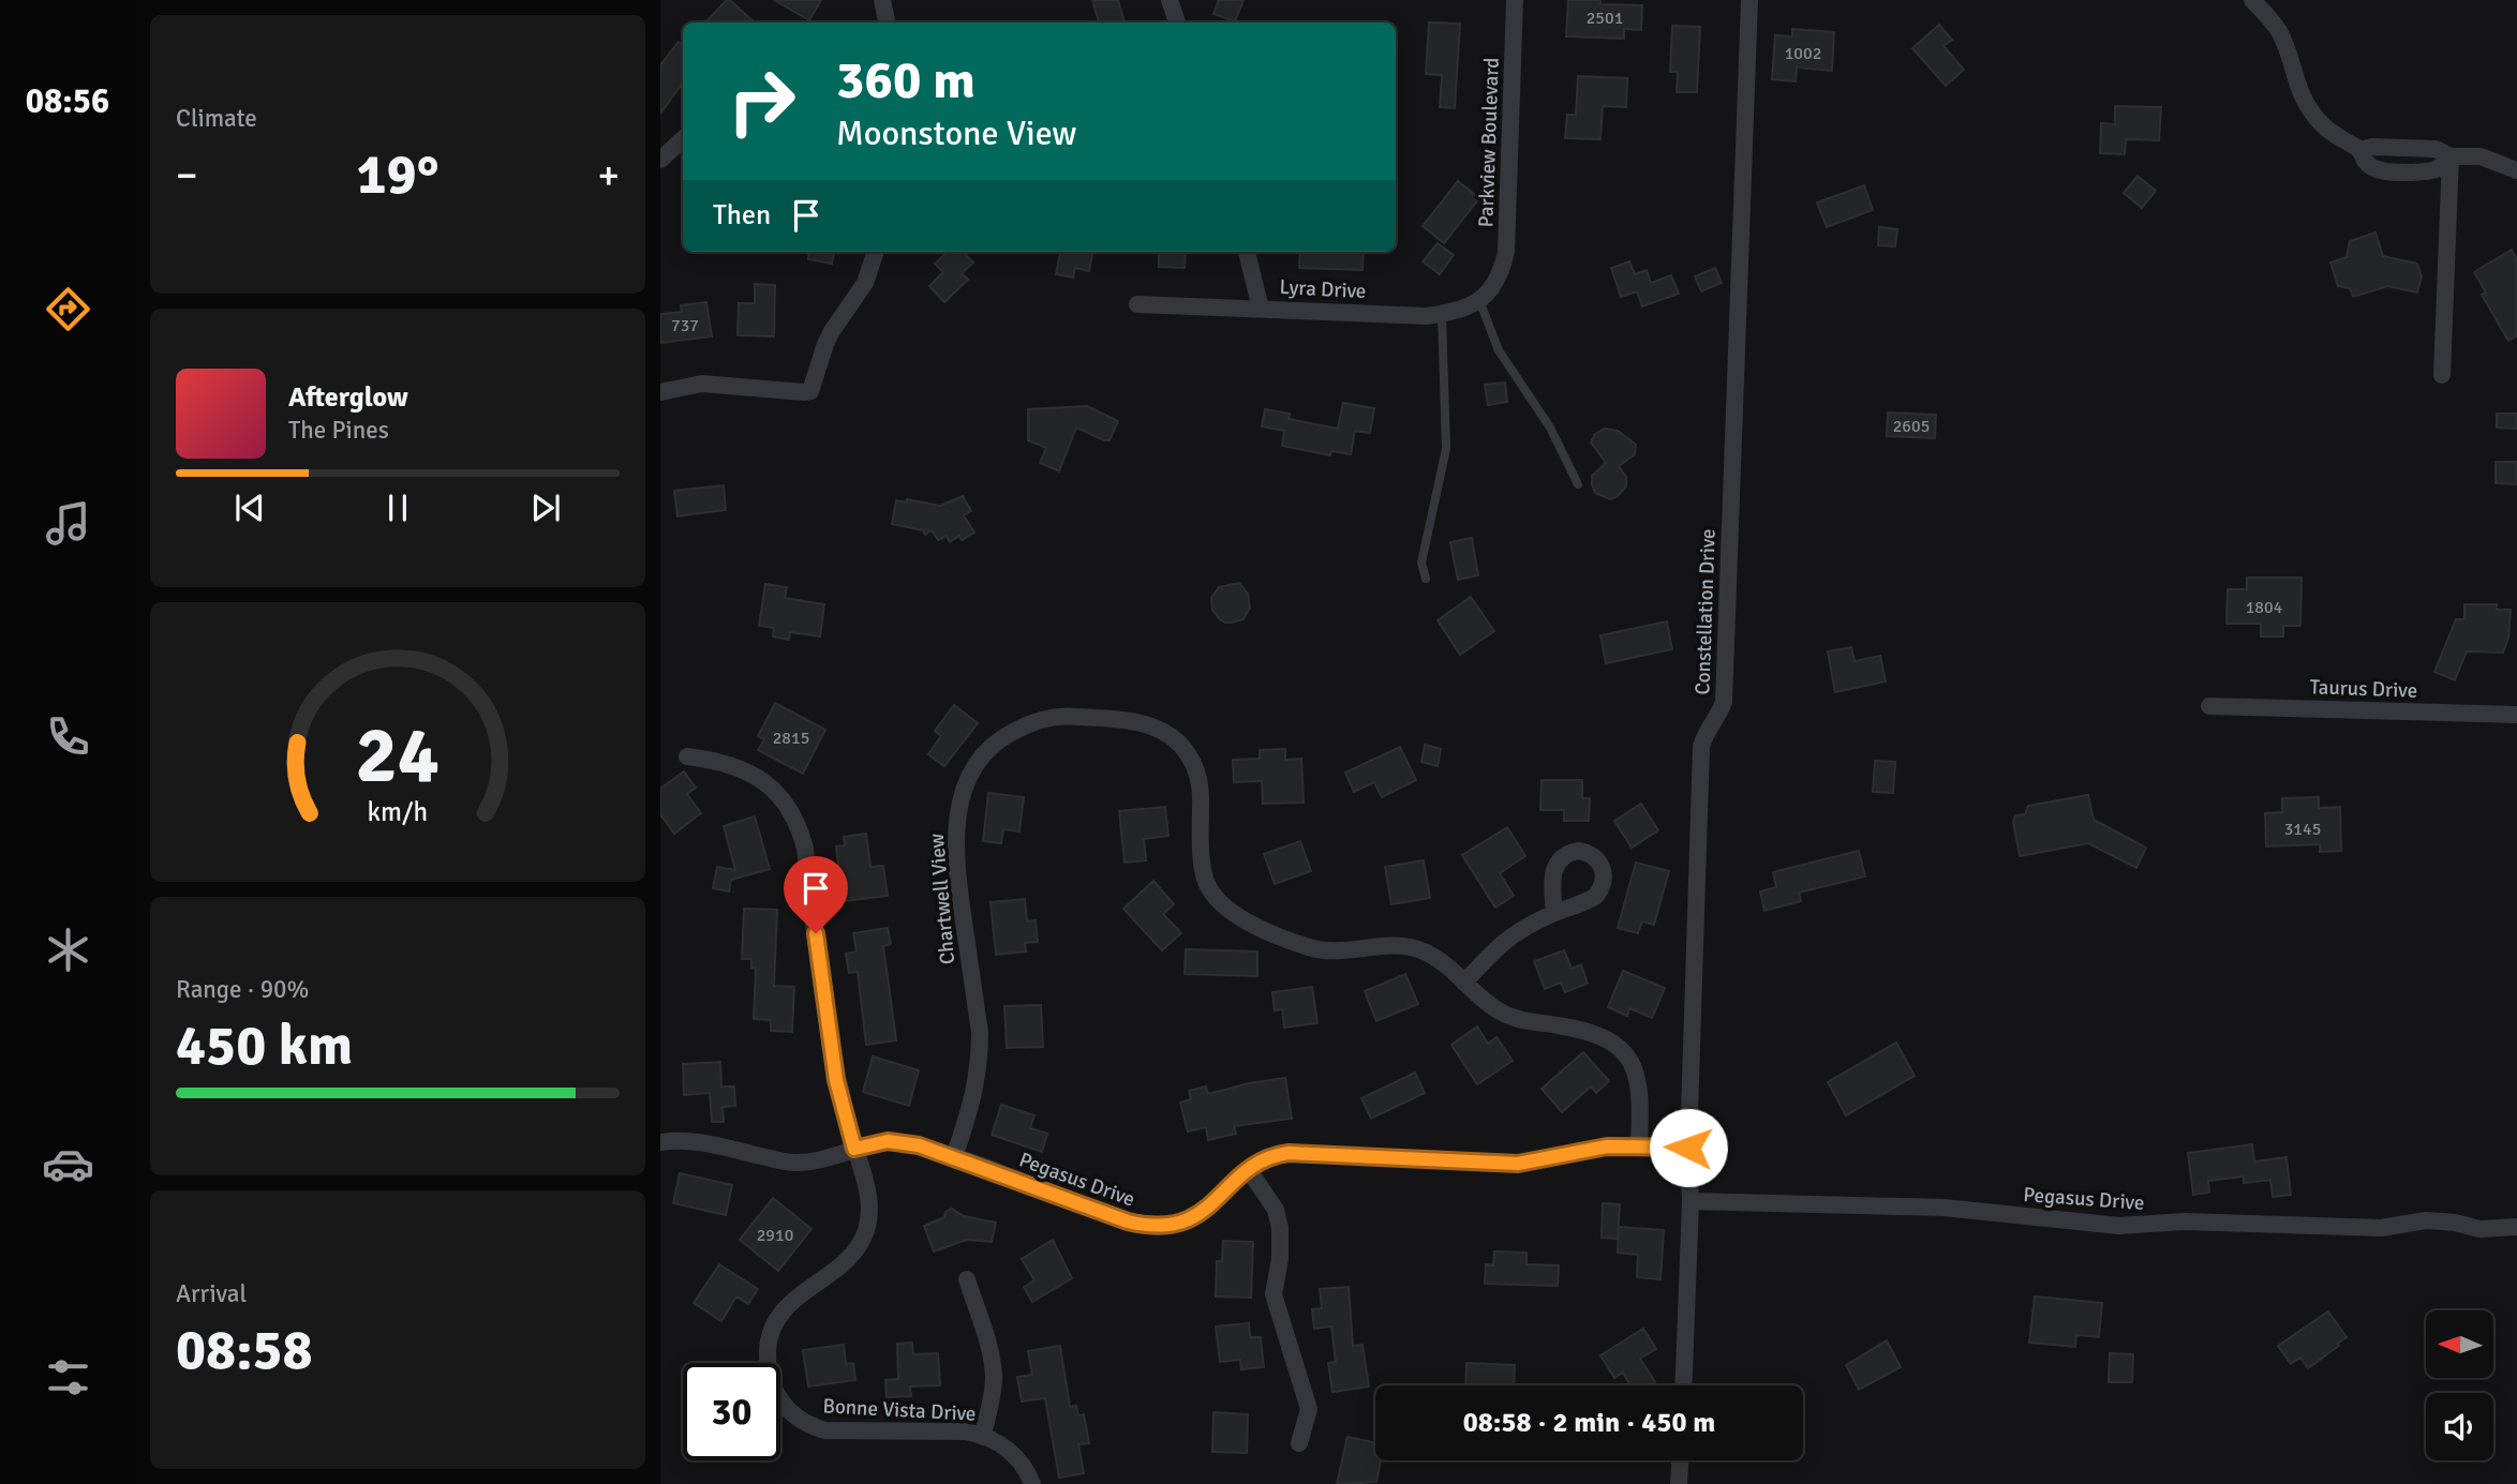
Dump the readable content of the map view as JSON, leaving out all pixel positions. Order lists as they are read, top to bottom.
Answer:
{
  "streets": {
    "street": [
      "Parkview Boulevard",
      "Lyra Drive",
      "Constellation Drive",
      "Taurus Drive",
      "Chartwell View",
      "Pegasus Drive",
      "Bonne Vista Drive"
    ]
  },
  "crossings": [
    ["Parkview Boulevard", "Lyra Drive"],
    ["Constellation Drive", "Pegasus Drive"],
    ["Chartwell View", "Pegasus Drive"],
    ["Pegasus Drive", "Bonne Vista Drive"]
  ],
  "house_numbers": [
    "2501",
    "1002",
    "737",
    "2605",
    "1804",
    "2815",
    "3145",
    "2910"
  ],
  "north": "left",
  "page": {
    "tabs": "08:56",
    "tile": [
      "Climate",
      ["Range · 90%", "450 km"],
      ["Arrival", "08:58"]
    ],
    "turn": ["360 m", "Moonstone View"],
    "heat": ["−", "19°", "+"],
    "then": "Then",
    "song": ["Afterglow", "The Pines"],
    "limit": "30",
    "trip": "08:58 · 2 min · 450 m",
    "gauge": ["24", "km/h"]
  }
}
